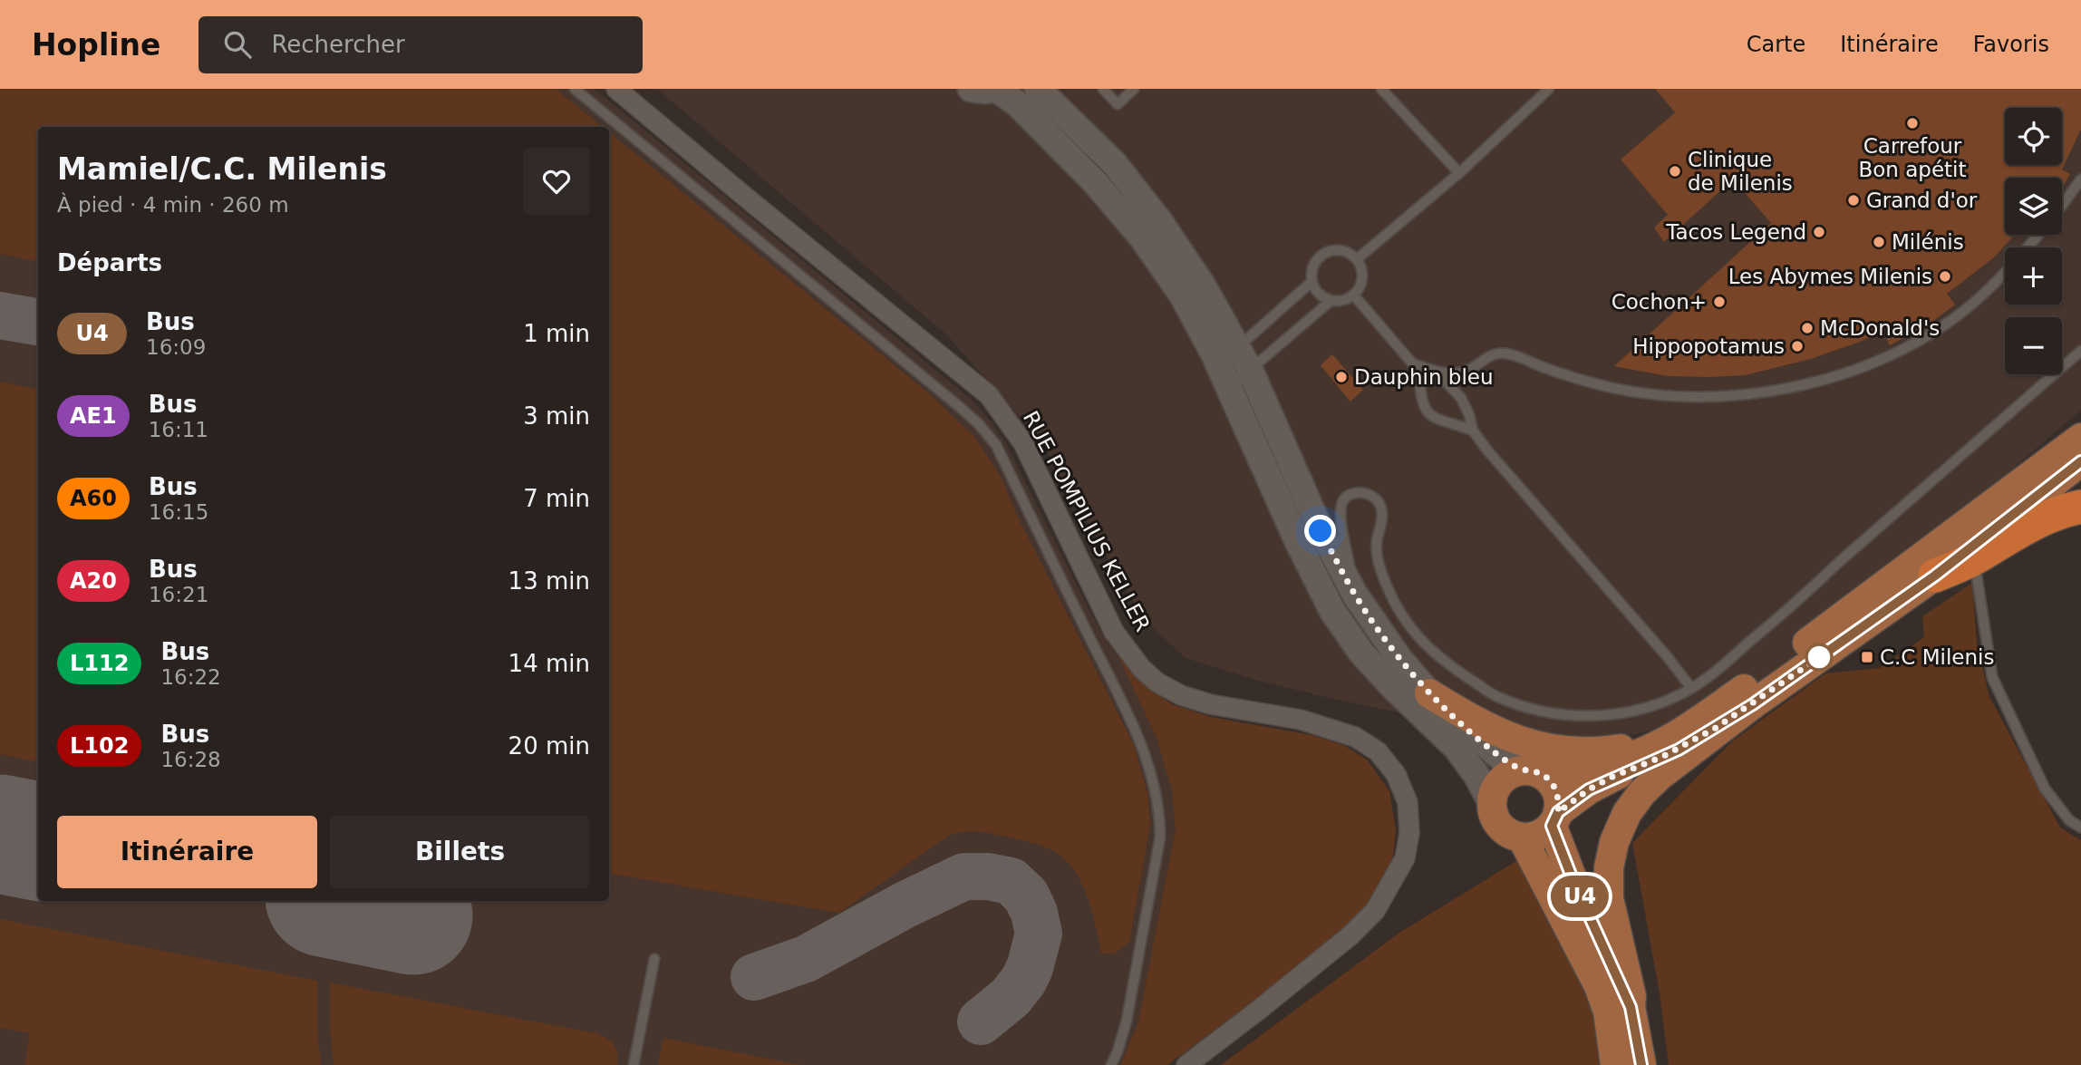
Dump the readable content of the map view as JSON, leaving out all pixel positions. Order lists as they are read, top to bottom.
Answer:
{
  "streets": {
    "street": ["RUE POMPILIUS KELLER"]
  },
  "places": {
    "other": [
      "Carrefour Bon apétit",
      "Clinique de Milenis",
      "Grand d'or",
      "Tacos Legend",
      "Milénis",
      "Les Abymes Milenis",
      "Cochon+",
      "McDonald's",
      "Hippopotamus",
      "Dauphin bleu"
    ],
    "transit": ["C.C Milenis"]
  },
  "lines": ["bus line U4"],
  "page": {
    "header": "Hopline",
    "search": "Rechercher",
    "nav": ["Carte", "Itinéraire", "Favoris"],
    "on_map": "U4",
    "map_buttons": ["+", "−"],
    "heading": [
      ["Mamiel/C.C. Milenis", "À pied · 4 min · 260 m"],
      "Départs"
    ],
    "list": [
      {
        "mark": "U4",
        "name": "Bus",
        "note": "16:09",
        "value": "1 min"
      },
      {
        "mark": "AE1",
        "name": "Bus",
        "note": "16:11",
        "value": "3 min"
      },
      {
        "mark": "A60",
        "name": "Bus",
        "note": "16:15",
        "value": "7 min"
      },
      {
        "mark": "A20",
        "name": "Bus",
        "note": "16:21",
        "value": "13 min"
      },
      {
        "mark": "L112",
        "name": "Bus",
        "note": "16:22",
        "value": "14 min"
      },
      {
        "mark": "L102",
        "name": "Bus",
        "note": "16:28",
        "value": "20 min"
      }
    ],
    "buttons": ["Itinéraire", "Billets"]
  }
}
